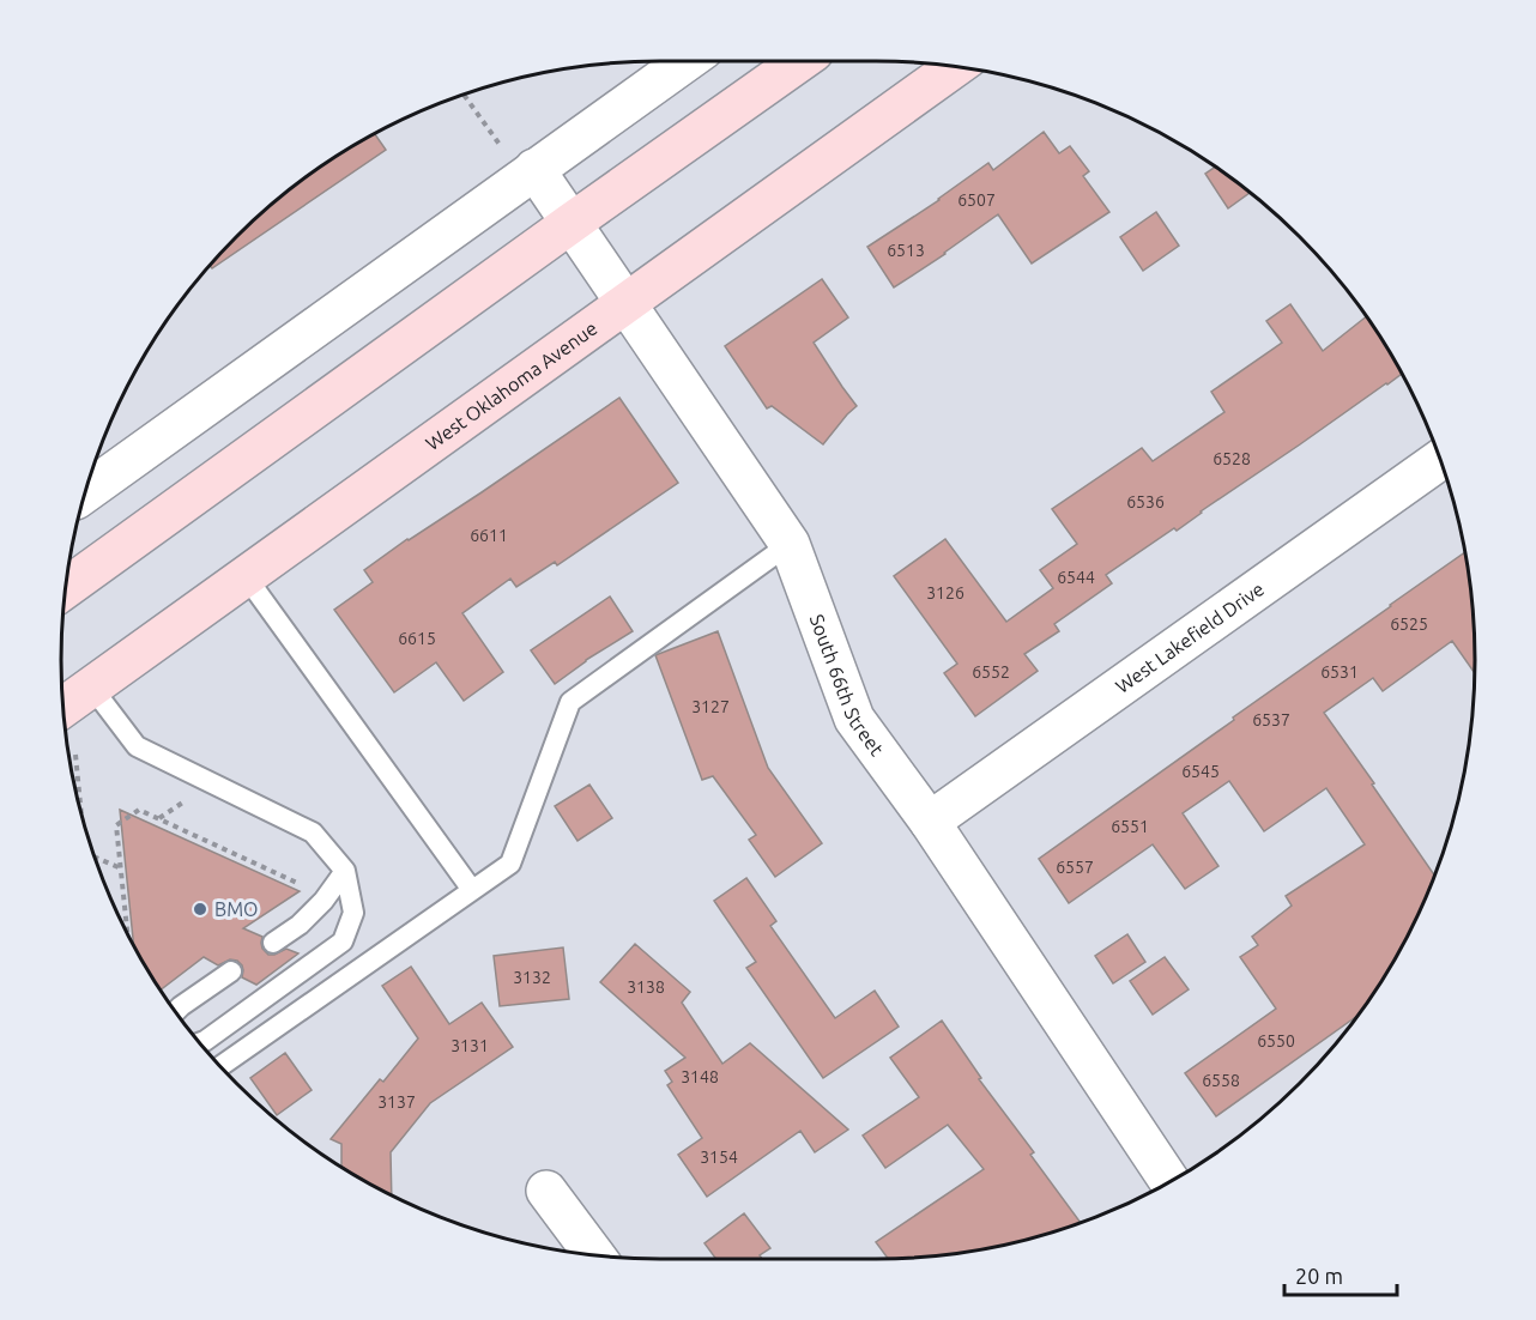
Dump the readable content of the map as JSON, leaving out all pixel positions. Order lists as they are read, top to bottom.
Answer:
{
  "streets": {
    "main road": ["West Oklahoma Avenue"],
    "street": ["West Lakefield Drive", "South 66th Street"]
  },
  "crossings": [
    ["West Oklahoma Avenue", "South 66th Street"],
    ["West Lakefield Drive", "South 66th Street"]
  ],
  "places": ["BMO"],
  "house_numbers": [
    "6507",
    "6513",
    "6528",
    "6536",
    "6611",
    "6544",
    "3126",
    "6525",
    "6615",
    "6552",
    "6531",
    "3127",
    "6537",
    "6545",
    "6551",
    "6557",
    "3132",
    "3138",
    "6550",
    "3131",
    "3148",
    "6558",
    "3137",
    "3154"
  ],
  "scale_bar": "20 m"
}
